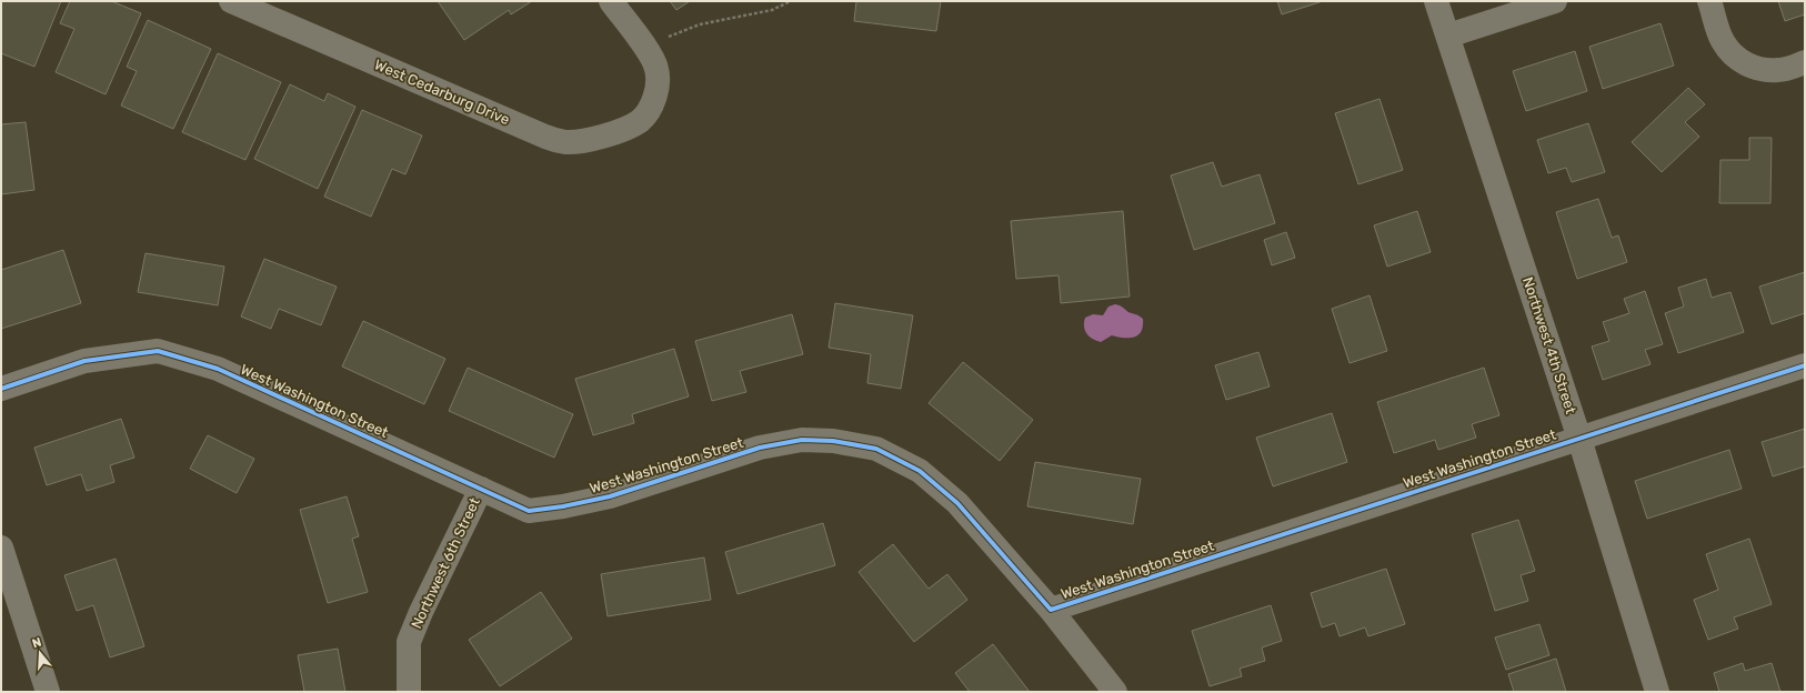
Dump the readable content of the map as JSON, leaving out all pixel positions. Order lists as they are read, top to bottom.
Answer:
{
  "streets": {
    "street": [
      "West Cedarburg Drive",
      "Northwest 4th Street",
      "West Washington Street",
      "Northwest 6th Street"
    ]
  },
  "crossings": [
    ["Northwest 4th Street", "West Washington Street"],
    ["West Washington Street", "Northwest 6th Street"]
  ],
  "north": "top"
}
